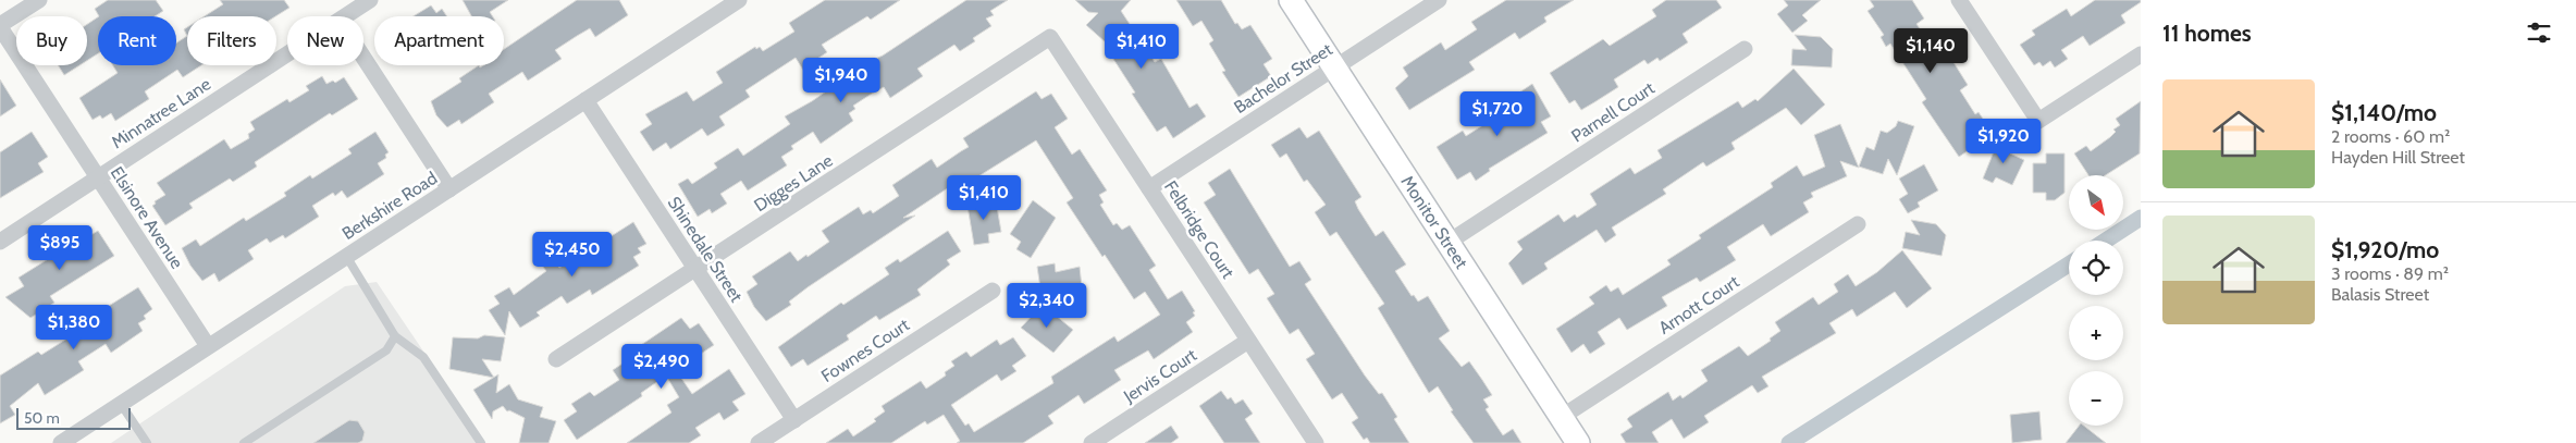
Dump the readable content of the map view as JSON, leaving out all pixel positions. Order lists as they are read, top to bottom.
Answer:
{
  "streets": {
    "street": [
      "Bachelor Street",
      "Parnell Court",
      "Minnatree Lane",
      "Digges Lane",
      "Berkshire Road",
      "Elsinore Avenue",
      "Monitor Street",
      "Felbridge Court",
      "Shinedale Street",
      "Arnott Court",
      "Fownes Court",
      "Jervis Court"
    ]
  },
  "crossings": [
    ["Bachelor Street", "Monitor Street"],
    ["Bachelor Street", "Felbridge Court"],
    ["Parnell Court", "Monitor Street"],
    ["Minnatree Lane", "Elsinore Avenue"],
    ["Digges Lane", "Felbridge Court"],
    ["Digges Lane", "Shinedale Street"],
    ["Berkshire Road", "Elsinore Avenue"],
    ["Berkshire Road", "Shinedale Street"],
    ["Monitor Street", "Arnott Court"],
    ["Felbridge Court", "Jervis Court"],
    ["Shinedale Street", "Fownes Court"]
  ],
  "scale_bar": "50 m",
  "north": "bottom right",
  "page": {
    "heading": "11 homes",
    "chip": [
      "Buy",
      "Rent",
      "Filters",
      "New",
      "Apartment"
    ],
    "price": [
      "$1,410",
      "$1,140",
      "$1,940",
      "$1,720",
      "$1,920",
      "$1,410",
      "$895",
      "$2,450",
      "$2,340",
      "$1,380",
      "$2,490"
    ],
    "list": [
      {
        "name": "$1,140/mo",
        "note": "2 rooms · 60 m² · Hayden Hill Street"
      },
      {
        "name": "$1,920/mo",
        "note": "3 rooms · 89 m² · Balasis Street"
      }
    ],
    "map_buttons": ["+", "−"],
    "scale": "50 m"
  }
}
